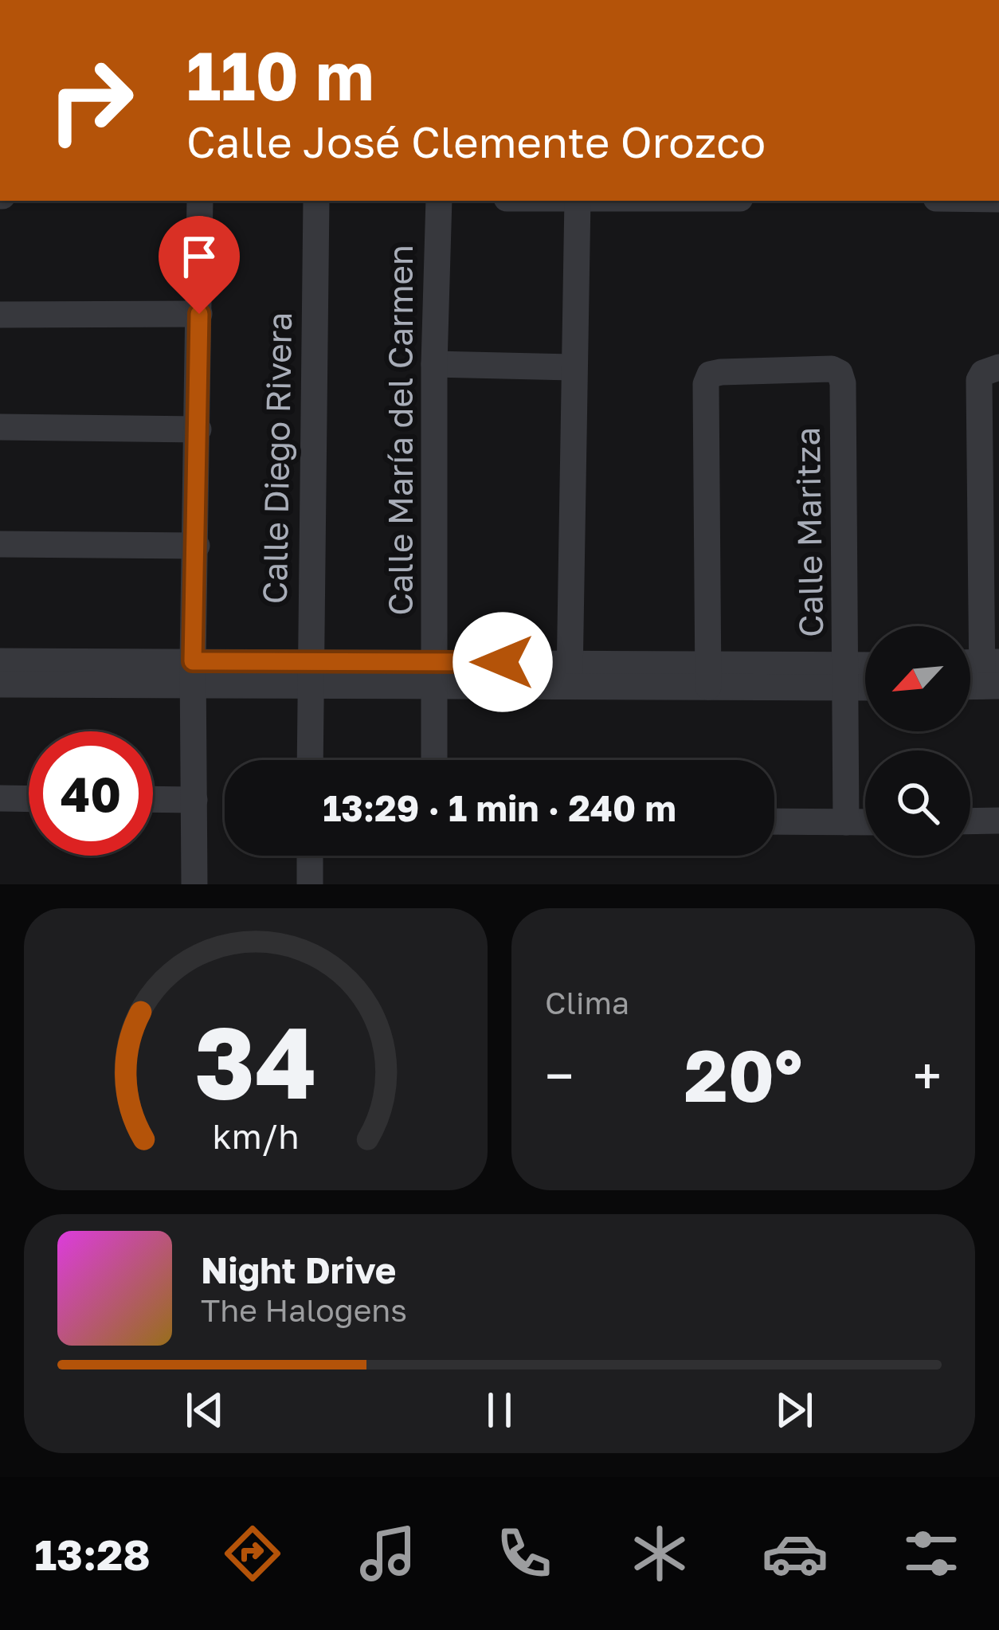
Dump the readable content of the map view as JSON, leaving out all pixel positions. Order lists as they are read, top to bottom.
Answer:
{
  "streets": {
    "street": ["Calle María del Carmen", "Calle Diego Rivera", "Calle Maritza"]
  },
  "north": "bottom left",
  "page": {
    "turn": ["110 m", "Calle José Clemente Orozco"],
    "limit": "40",
    "trip": "13:29 · 1 min · 240 m",
    "tile": "Clima",
    "heat": ["−", "20°", "+"],
    "song": ["Night Drive", "The Halogens"],
    "tabs": "13:28",
    "gauge": ["34", "km/h"]
  }
}
